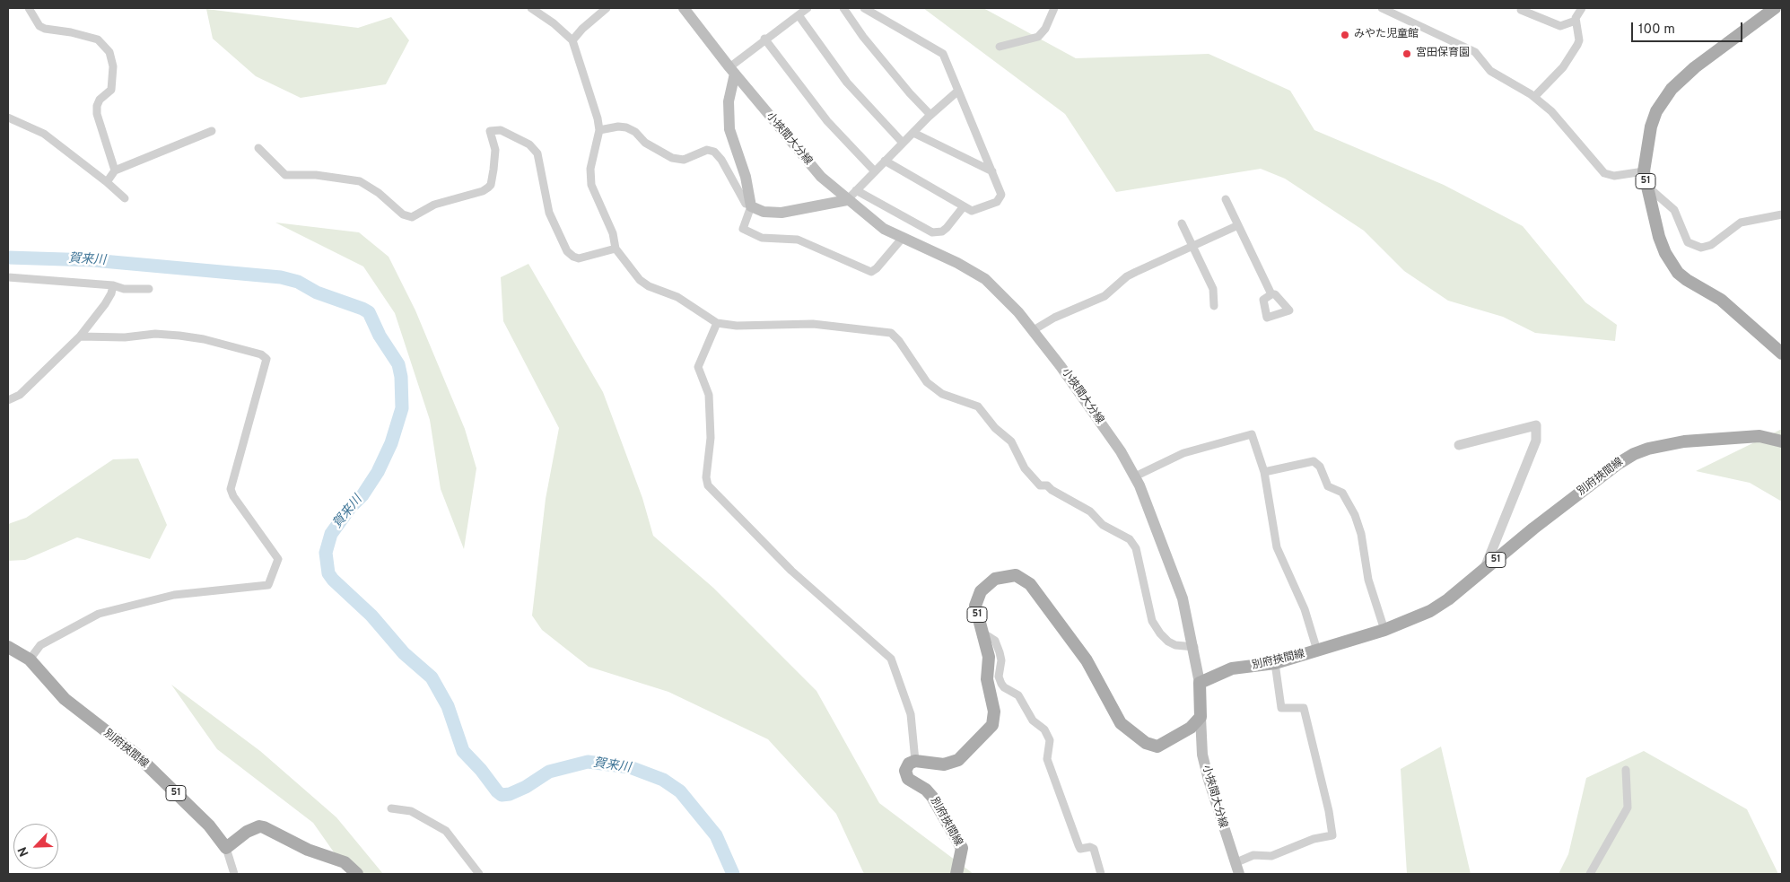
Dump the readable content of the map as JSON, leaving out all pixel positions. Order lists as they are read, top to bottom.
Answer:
{
  "streets": {
    "main road": ["小挾間大分線", "51", "別府挾間線"]
  },
  "crossings": [
    ["小挾間大分線", "51"],
    ["小挾間大分線", "別府挾間線"],
    ["51", "別府挾間線"]
  ],
  "water": ["賀来川"],
  "places": ["みやた児童館", "宮田保育園"],
  "scale_bar": "100 m",
  "north": "bottom left"
}
